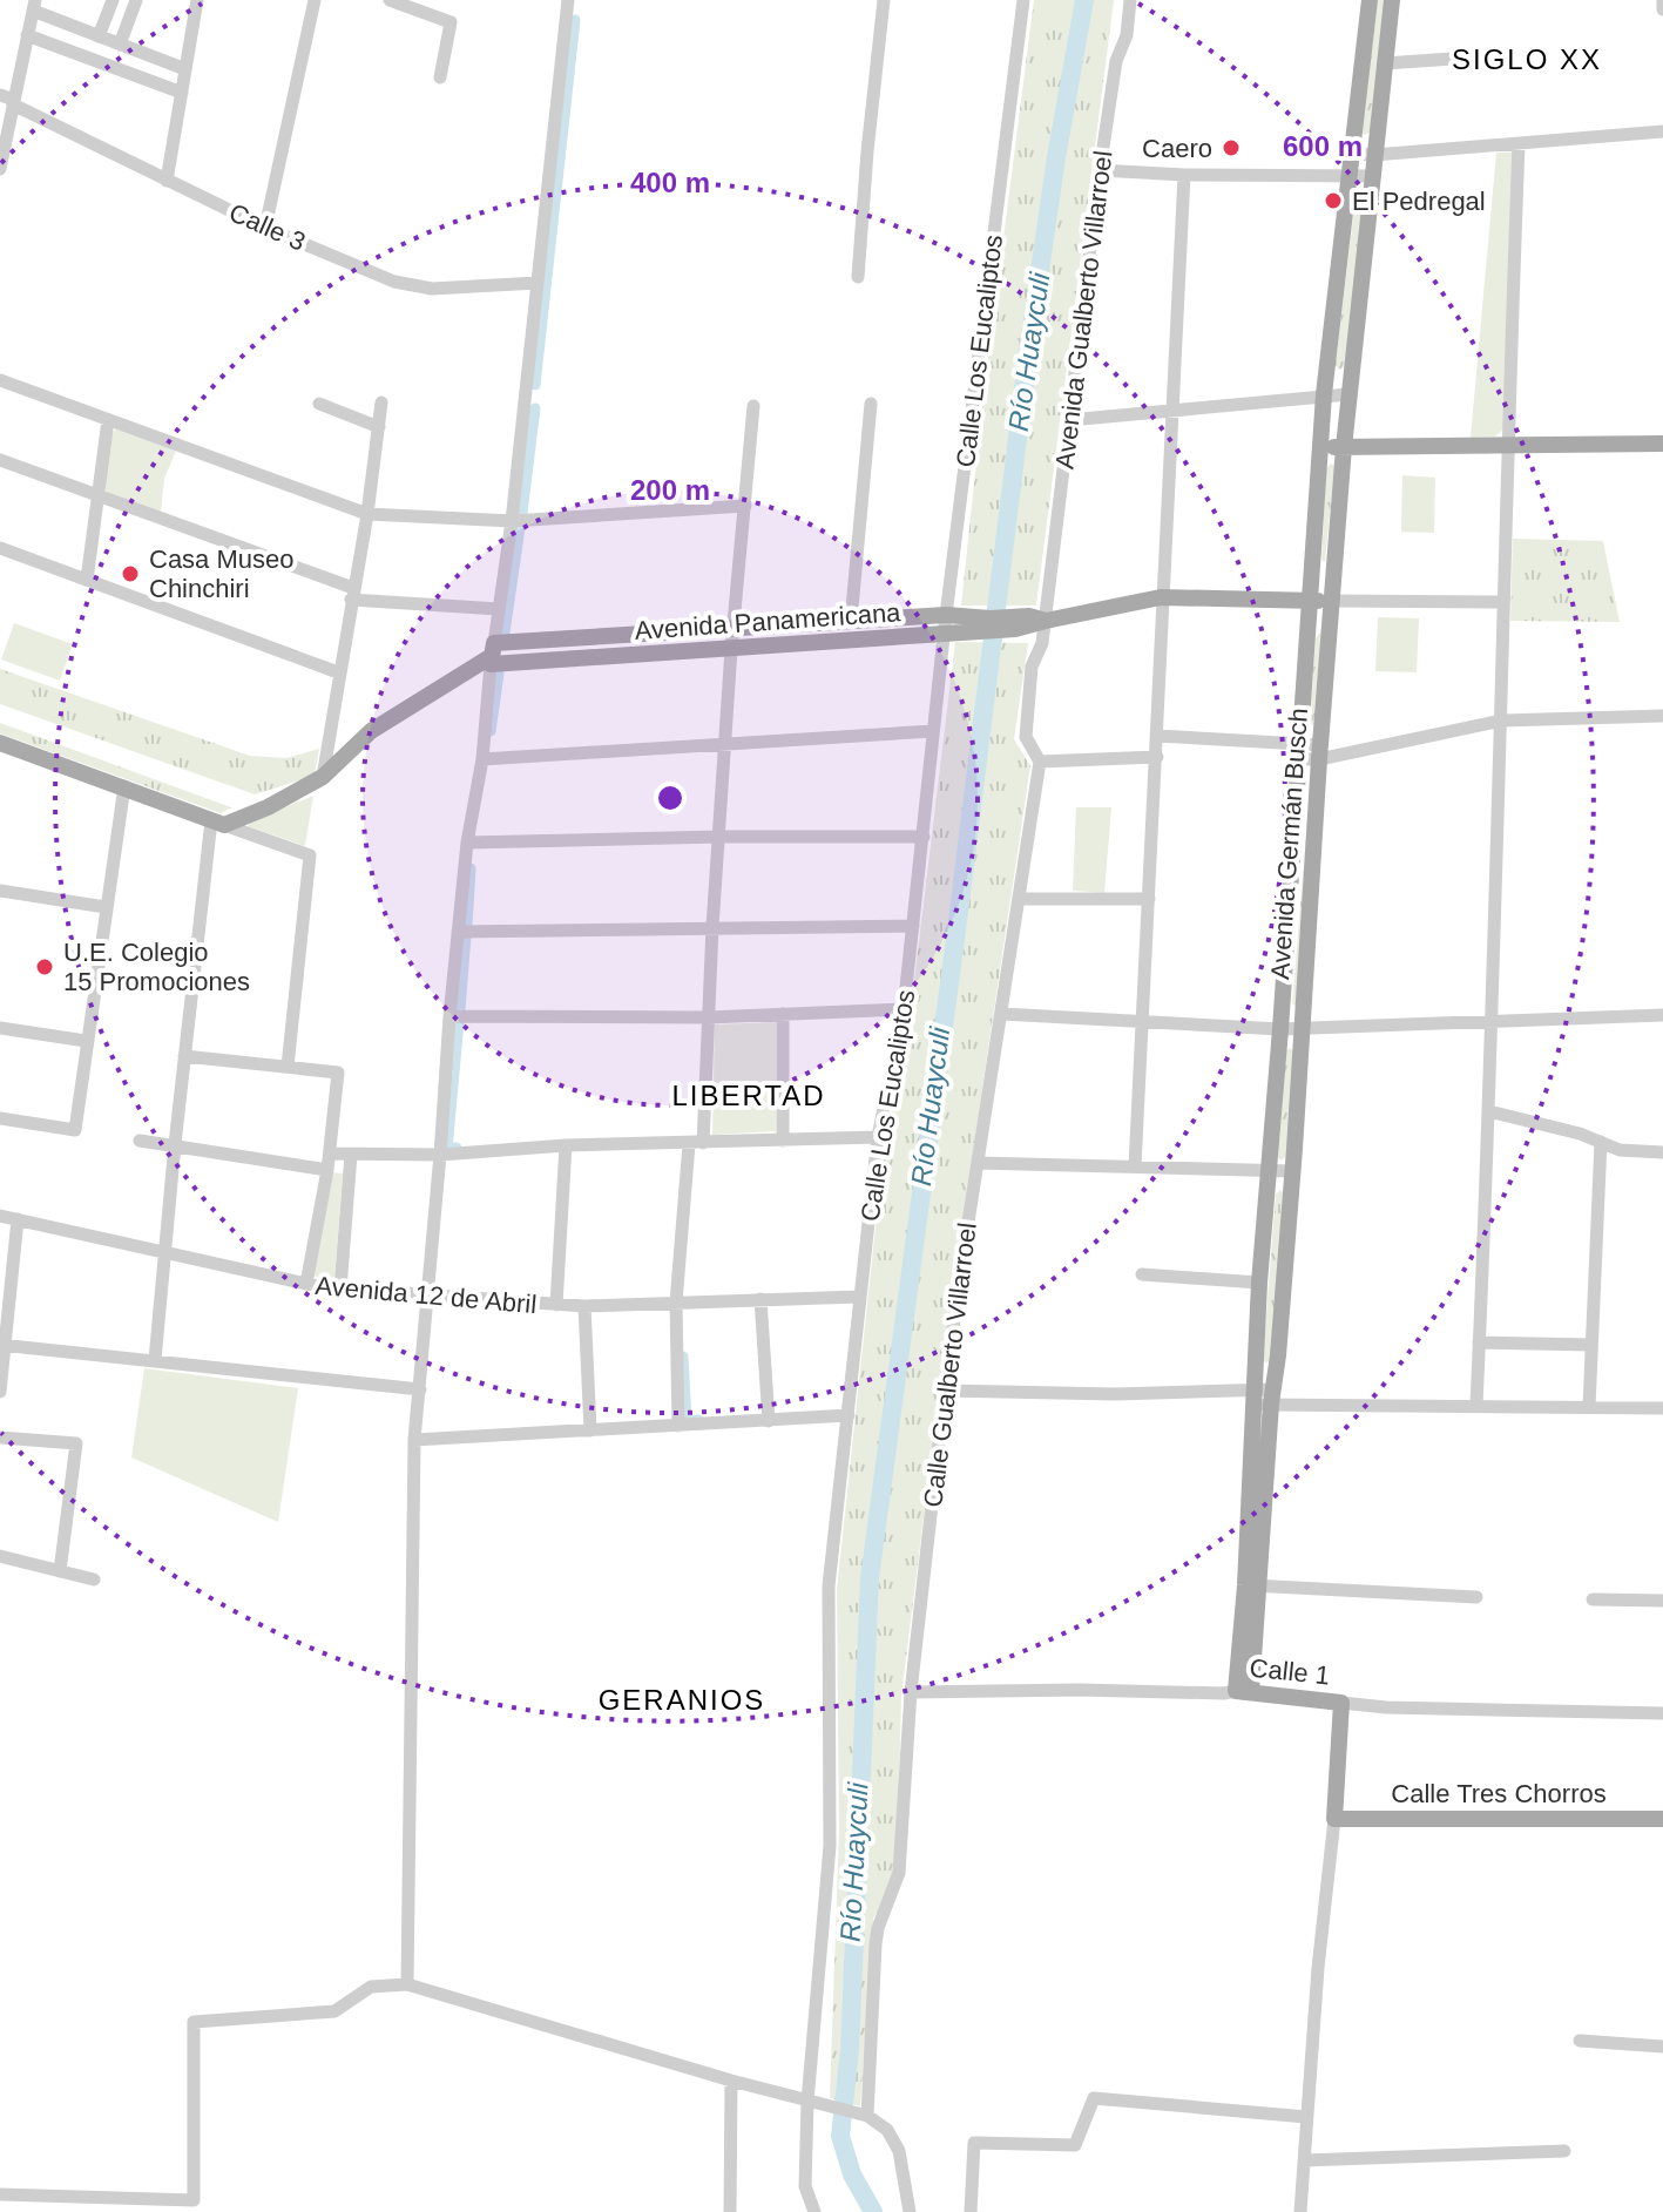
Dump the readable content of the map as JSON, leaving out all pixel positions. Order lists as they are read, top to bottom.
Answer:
{
  "streets": {
    "main road": [
      "Avenida Panamericana",
      "Avenida Germán Busch",
      "Calle 1",
      "Calle Tres Chorros"
    ],
    "street": [
      "Calle 3",
      "Avenida Gualberto Villarroel",
      "Calle Los Eucaliptos",
      "Avenida 12 de Abril",
      "Calle Gualberto Villarroel"
    ]
  },
  "crossings": [
    ["Avenida Gualberto Villarroel", "Avenida Panamericana"],
    ["Avenida Gualberto Villarroel", "Calle Gualberto Villarroel"],
    ["Calle Los Eucaliptos", "Avenida Panamericana"],
    ["Calle Los Eucaliptos", "Avenida 12 de Abril"],
    ["Avenida Panamericana", "Avenida Germán Busch"],
    ["Avenida Panamericana", "Calle Gualberto Villarroel"],
    ["Avenida Germán Busch", "Calle 1"],
    ["Calle Gualberto Villarroel", "Calle 1"]
  ],
  "districts": ["SIGLO XX", "LIBERTAD", "GERANIOS"],
  "water": ["Río Huayculi"],
  "places": [
    "Caero",
    "El Pedregal",
    "Casa Museo Chinchiri",
    "U.E. Colegio 15 Promociones"
  ],
  "rings": ["600 m", "400 m", "200 m"]
}
